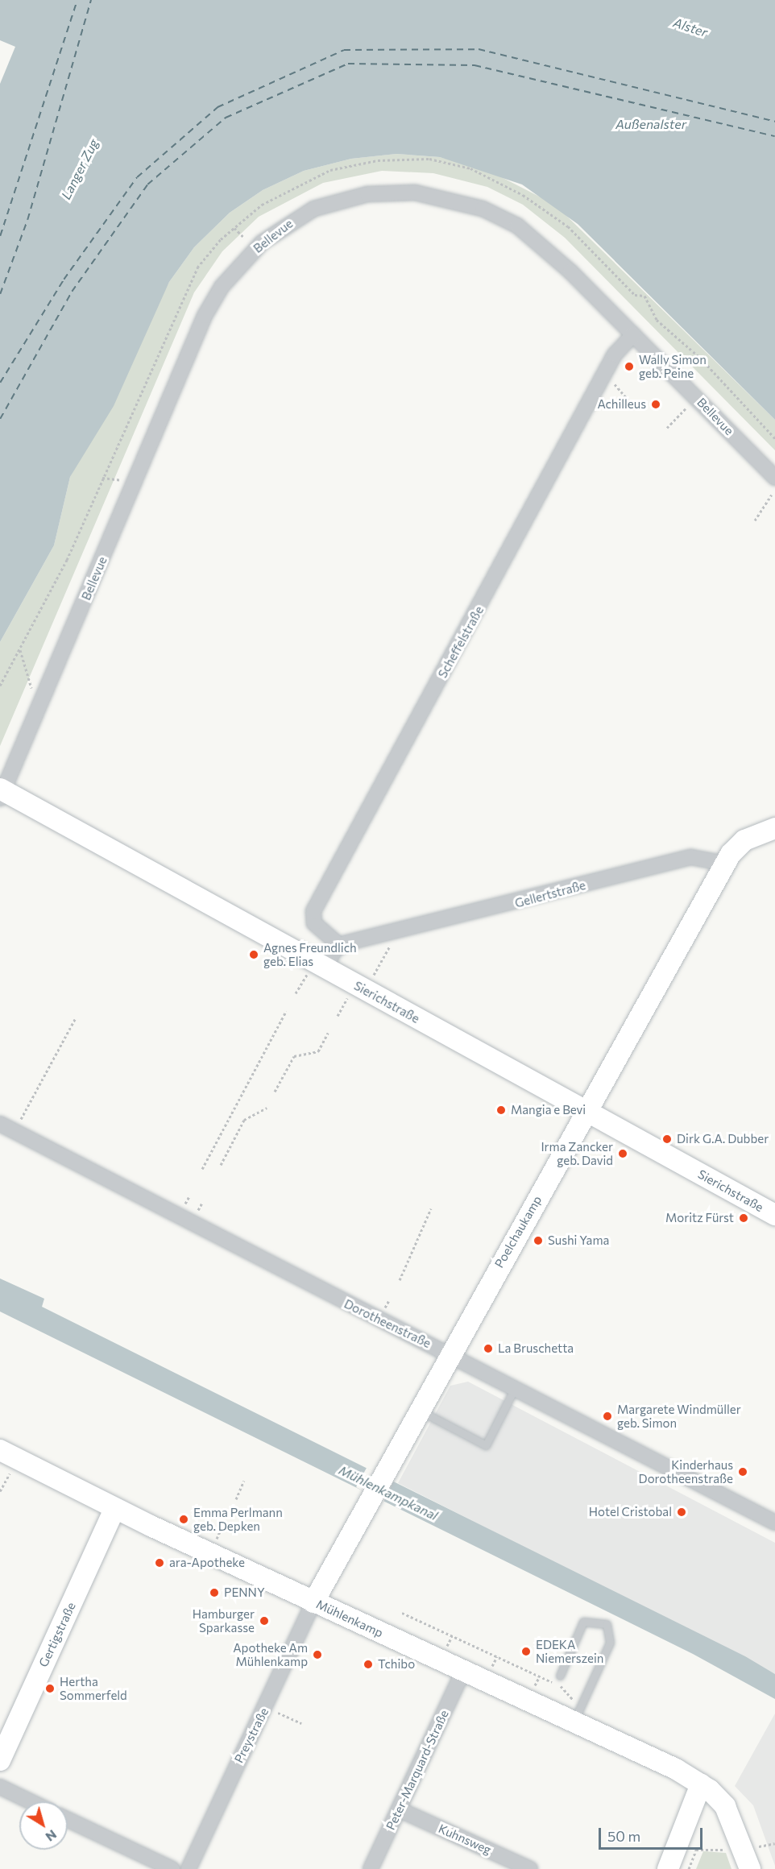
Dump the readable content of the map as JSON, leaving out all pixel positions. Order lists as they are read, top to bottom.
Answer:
{
  "streets": {
    "street": [
      "Bellevue",
      "Scheffelstraße",
      "Gellertstraße",
      "Sierichstraße",
      "Poelchaukamp",
      "Dorotheenstraße",
      "Mühlenkamp",
      "Gertigstraße",
      "Preystraße",
      "Peter-Marquard-Straße",
      "Kuhnsweg"
    ]
  },
  "crossings": [
    ["Bellevue", "Scheffelstraße"],
    ["Bellevue", "Sierichstraße"],
    ["Scheffelstraße", "Gellertstraße"],
    ["Gellertstraße", "Poelchaukamp"],
    ["Sierichstraße", "Poelchaukamp"],
    ["Poelchaukamp", "Dorotheenstraße"],
    ["Poelchaukamp", "Mühlenkamp"],
    ["Poelchaukamp", "Preystraße"],
    ["Mühlenkamp", "Gertigstraße"],
    ["Mühlenkamp", "Preystraße"],
    ["Mühlenkamp", "Peter-Marquard-Straße"],
    ["Peter-Marquard-Straße", "Kuhnsweg"]
  ],
  "water": [
    "Alster",
    "Außenalster",
    "Langer Zug",
    "Mühlenkampkanal"
  ],
  "places": [
    "Wally Simon geb. Peine",
    "Achilleus",
    "Agnes Freundlich geb. Elias",
    "Mangia e Bevi",
    "Dirk G.A. Dubber",
    "Irma Zancker geb. David",
    "Moritz Fürst",
    "Sushi Yama",
    "La Bruschetta",
    "Margarete Windmüller geb. Simon",
    "Kinderhaus Dorotheenstraße",
    "Hotel Cristobal",
    "Emma Perlmann geb. Depken",
    "ara-Apotheke",
    "PENNY",
    "Hamburger Sparkasse",
    "EDEKA Niemerszein",
    "Apotheke Am Mühlenkamp",
    "Tchibo",
    "Hertha Sommerfeld"
  ],
  "scale_bar": "50 m",
  "north": "bottom right"
}
